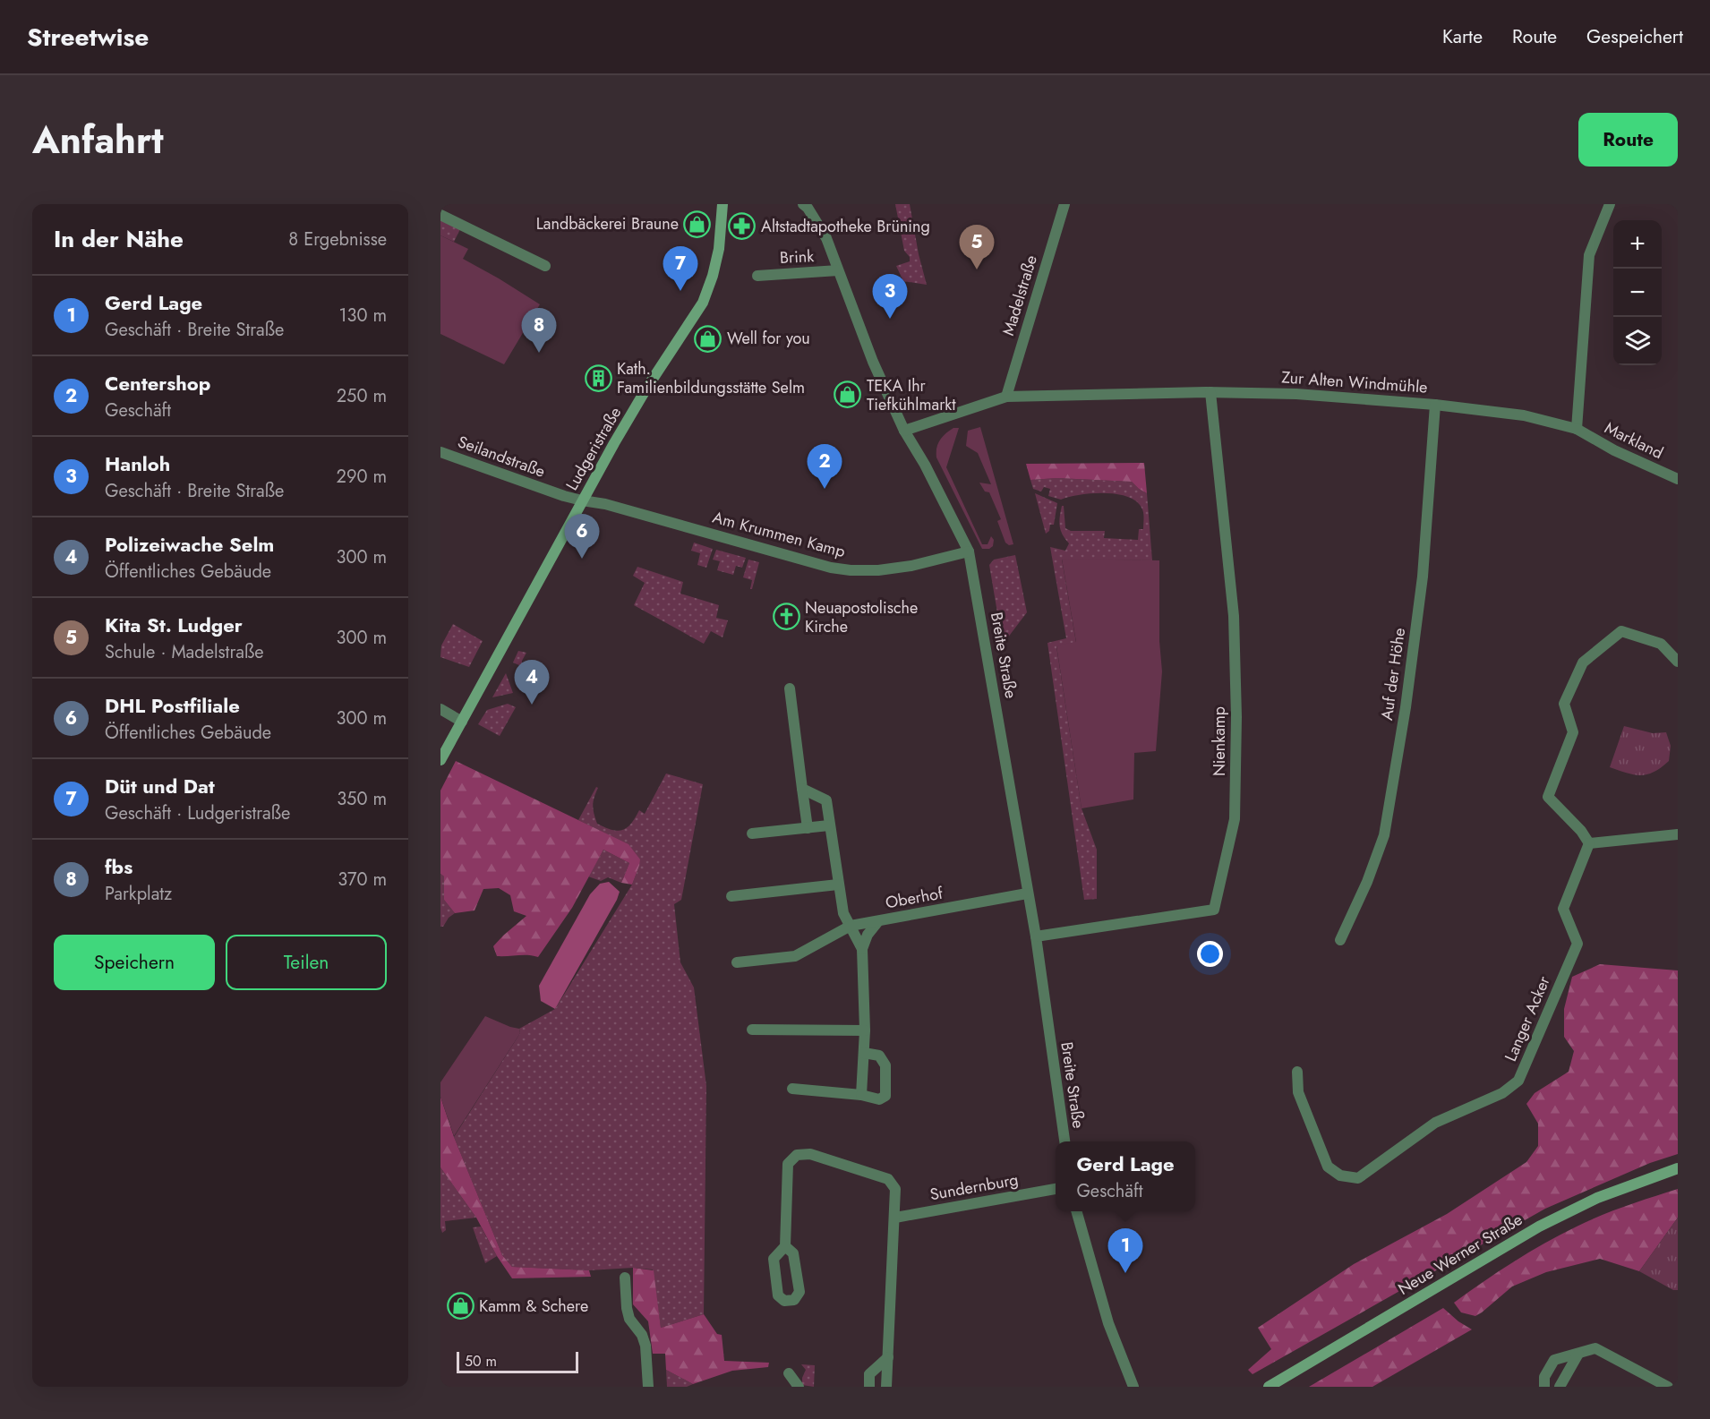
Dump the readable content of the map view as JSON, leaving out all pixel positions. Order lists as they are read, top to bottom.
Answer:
{
  "streets": {
    "street": [
      "Brink",
      "Madelstraße",
      "Zur Alten Windmühle",
      "Markland",
      "Ludgeristraße",
      "Seilandstraße",
      "Am Krummen Kamp",
      "Breite Straße",
      "Auf der Höhe",
      "Nienkamp",
      "Oberhof",
      "Langer Acker",
      "Sundernburg",
      "Neue Werner Straße"
    ]
  },
  "crossings": [
    ["Brink", "Breite Straße"],
    ["Madelstraße", "Zur Alten Windmühle"],
    ["Zur Alten Windmühle", "Markland"],
    ["Zur Alten Windmühle", "Breite Straße"],
    ["Zur Alten Windmühle", "Auf der Höhe"],
    ["Zur Alten Windmühle", "Nienkamp"],
    ["Ludgeristraße", "Seilandstraße"],
    ["Ludgeristraße", "Am Krummen Kamp"],
    ["Seilandstraße", "Am Krummen Kamp"],
    ["Am Krummen Kamp", "Breite Straße"],
    ["Breite Straße", "Nienkamp"],
    ["Breite Straße", "Oberhof"]
  ],
  "places": {
    "shop": [
      "Landbäckerei Braune",
      "Well for you",
      "TEKA Ihr Tiefkühlmarkt",
      "Kamm & Schere"
    ],
    "pharmacy": ["Altstadtapotheke Brüning"],
    "building": ["Kath. Familienbildungsstätte Selm"],
    "church": ["Neuapostolische Kirche"]
  },
  "scale_bar": "50 m",
  "page": {
    "header": "Streetwise",
    "nav": ["Karte", "Route", "Gespeichert"],
    "title": "Anfahrt",
    "buttons": [
      "Route",
      ["Speichern", "Teilen"]
    ],
    "heading": ["In der Nähe", "8 Ergebnisse"],
    "map_buttons": ["+", "−"],
    "pins": [
      "5",
      "7",
      "3",
      "8",
      "2",
      "6",
      "4",
      "1"
    ],
    "list": [
      {
        "mark": "1",
        "name": "Gerd Lage",
        "note": "Geschäft · Breite Straße",
        "value": "130 m"
      },
      {
        "mark": "2",
        "name": "Centershop",
        "note": "Geschäft",
        "value": "250 m"
      },
      {
        "mark": "3",
        "name": "Hanloh",
        "note": "Geschäft · Breite Straße",
        "value": "290 m"
      },
      {
        "mark": "4",
        "name": "Polizeiwache Selm",
        "note": "Öffentliches Gebäude",
        "value": "300 m"
      },
      {
        "mark": "5",
        "name": "Kita St. Ludger",
        "note": "Schule · Madelstraße",
        "value": "300 m"
      },
      {
        "mark": "6",
        "name": "DHL Postfiliale",
        "note": "Öffentliches Gebäude",
        "value": "300 m"
      },
      {
        "mark": "7",
        "name": "Düt und Dat",
        "note": "Geschäft · Ludgeristraße",
        "value": "350 m"
      },
      {
        "mark": "8",
        "name": "fbs",
        "note": "Parkplatz",
        "value": "370 m"
      }
    ],
    "popup": ["Gerd Lage", "Geschäft"],
    "scale": "50 m"
  }
}
